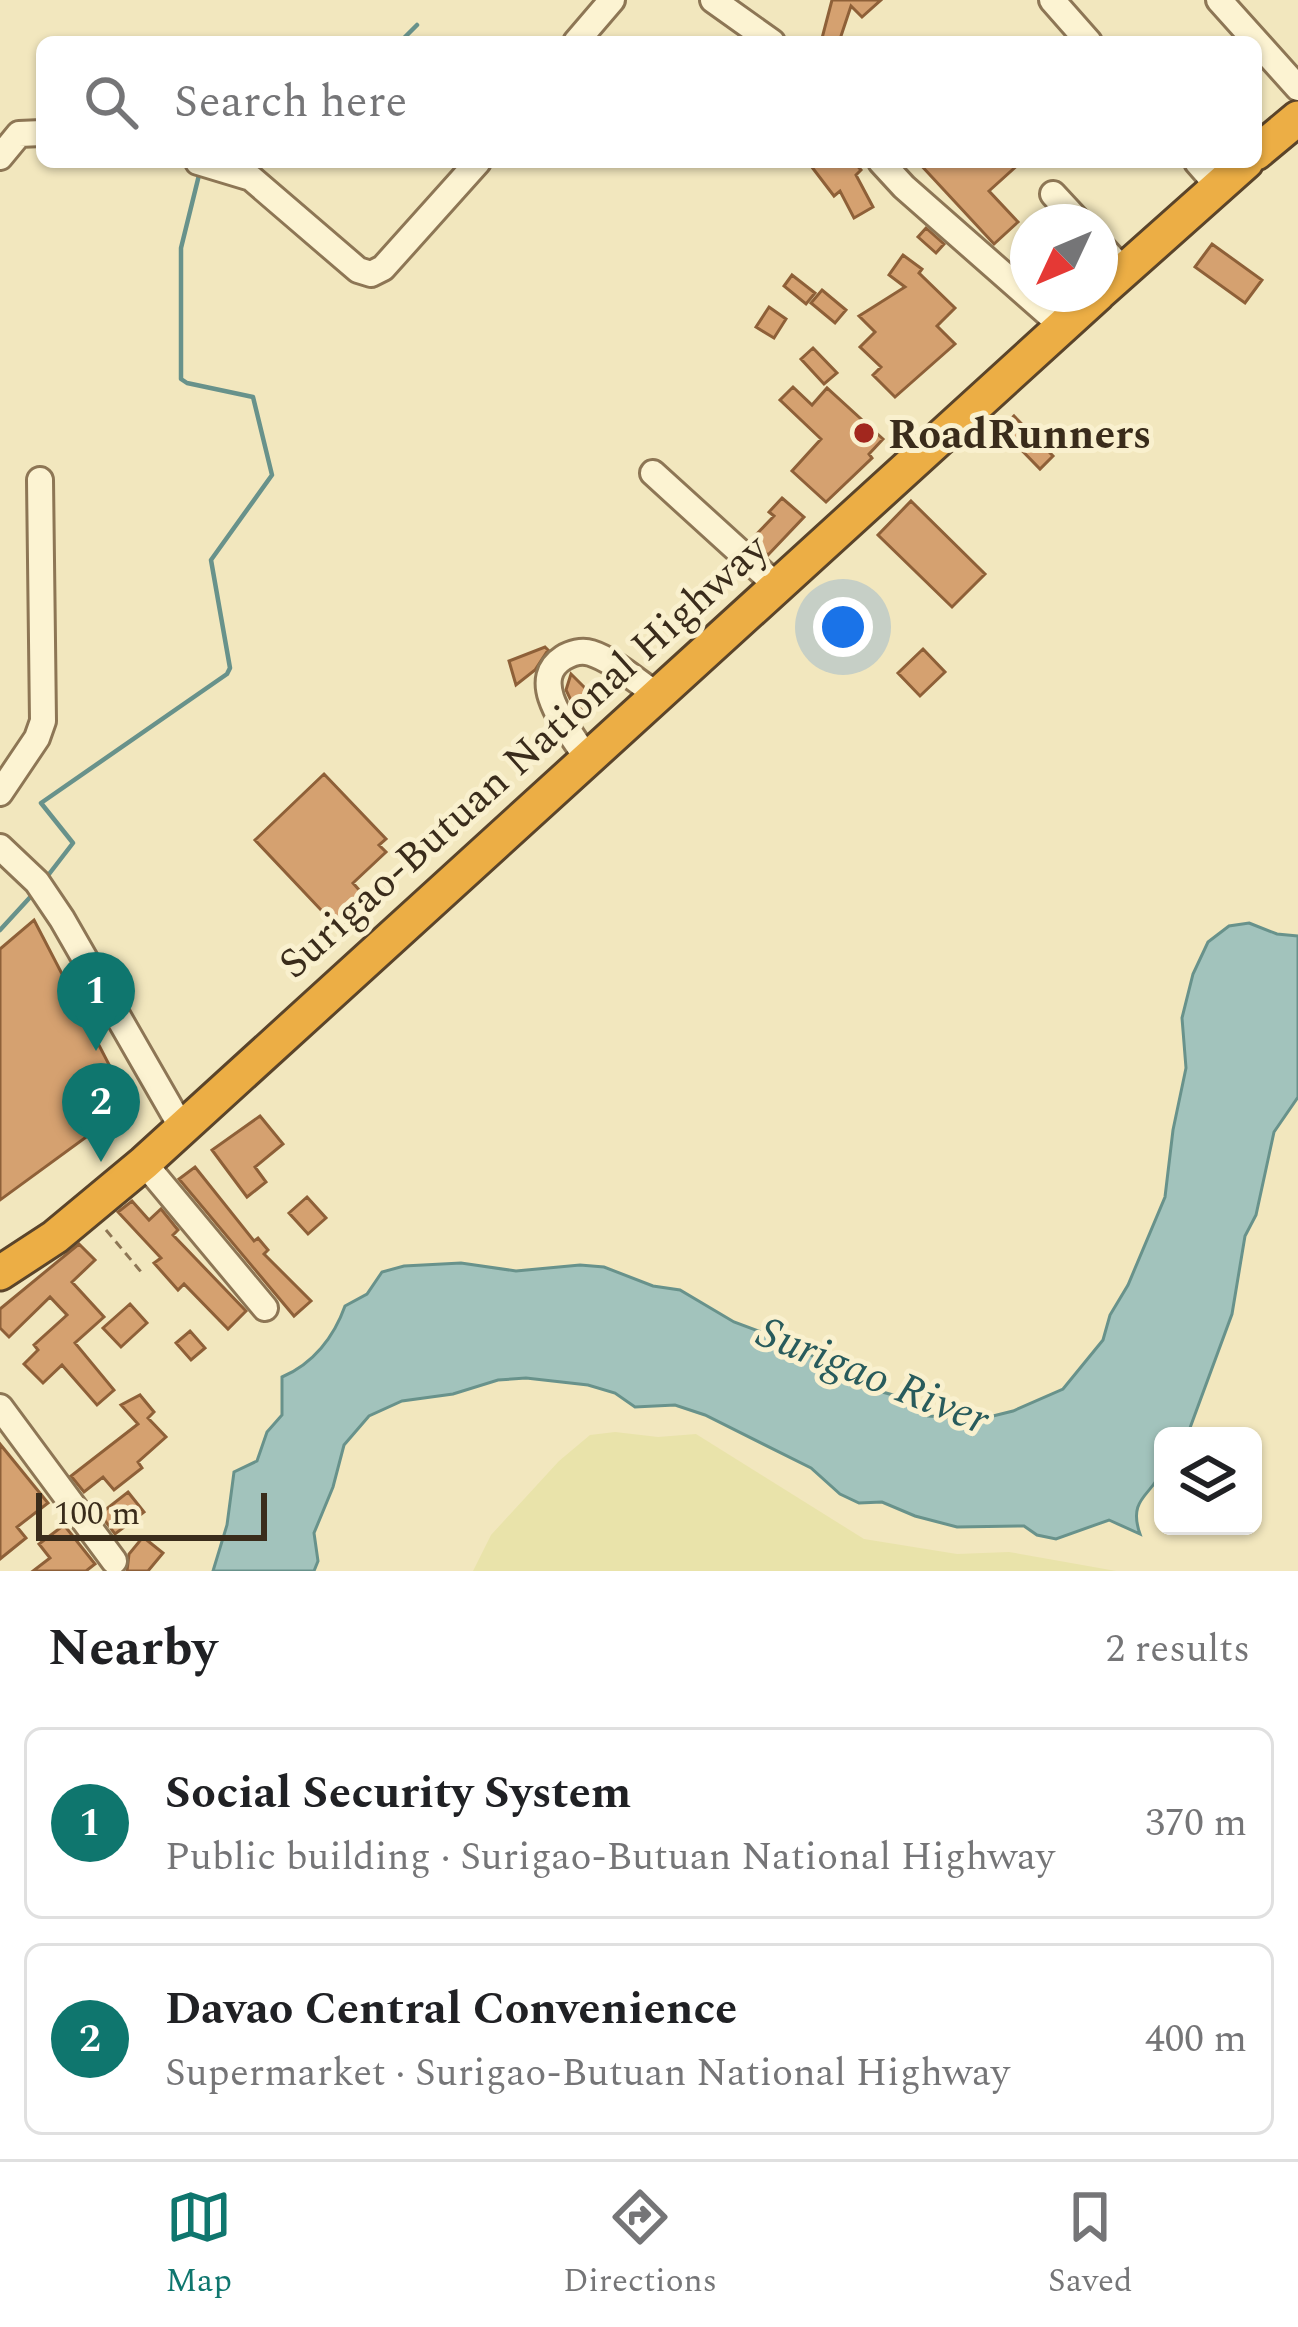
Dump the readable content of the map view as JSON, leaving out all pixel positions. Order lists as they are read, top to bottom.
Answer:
{
  "streets": {
    "highway": ["Surigao-Butuan National Highway"]
  },
  "water": ["Surigao River"],
  "places": ["RoadRunners"],
  "scale_bar": "100 m",
  "north": "bottom left",
  "page": {
    "search": "Search here",
    "pins": ["1", "2"],
    "scale": "100 m",
    "heading": ["Nearby", "2 results"],
    "list": [
      {
        "mark": "1",
        "name": "Social Security System",
        "note": "Public building · Surigao-Butuan National Highway",
        "value": "370 m"
      },
      {
        "mark": "2",
        "name": "Davao Central Convenience",
        "note": "Supermarket · Surigao-Butuan National Highway",
        "value": "400 m"
      }
    ],
    "nav": ["Map", "Directions", "Saved"]
  }
}
